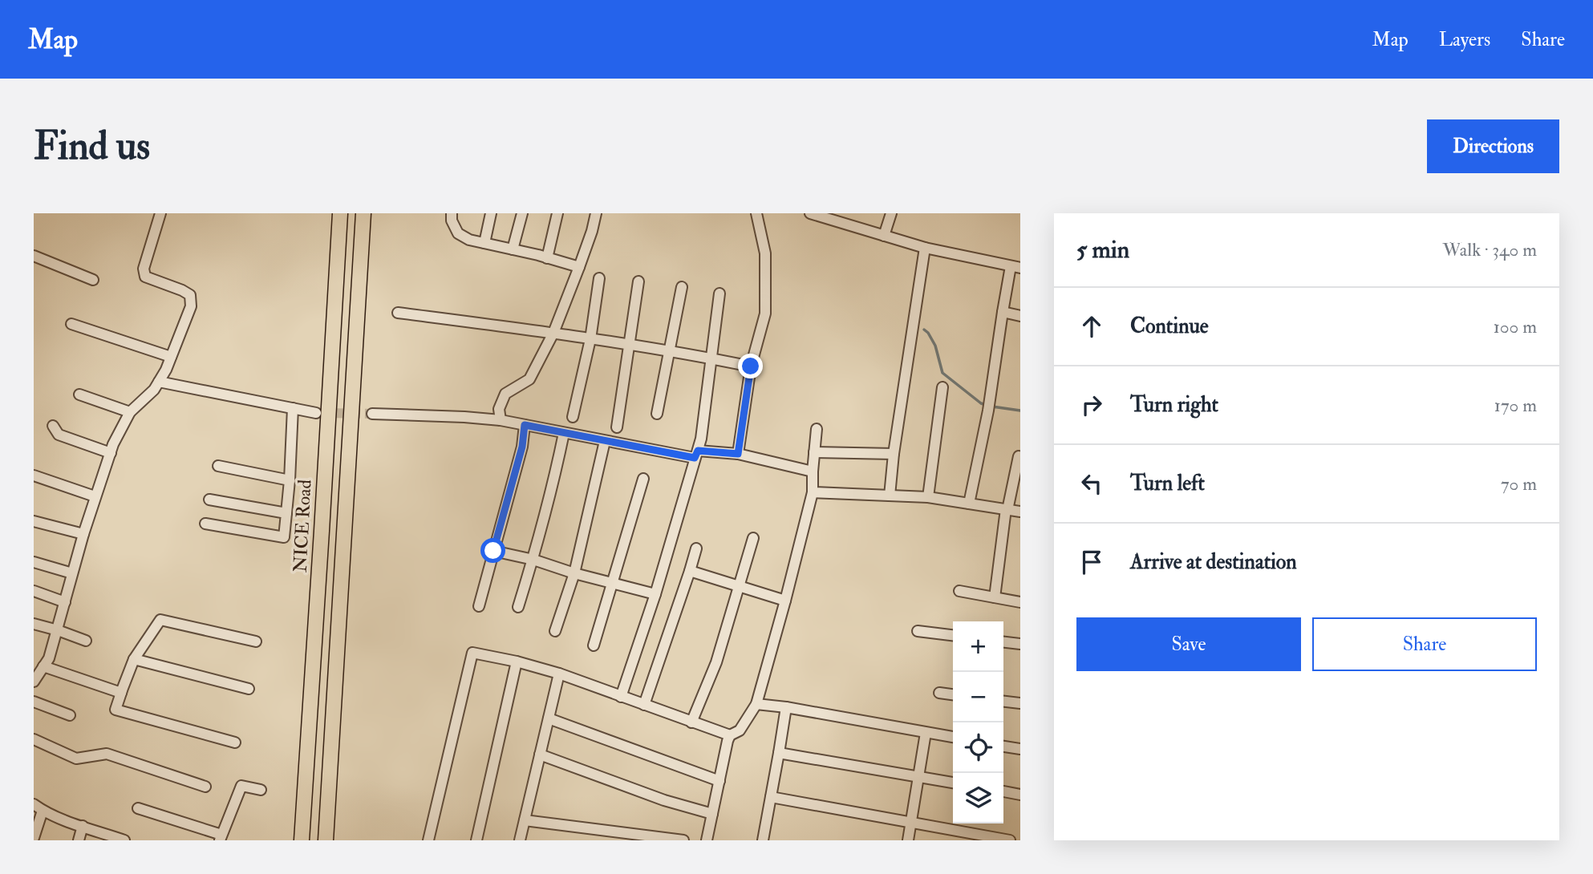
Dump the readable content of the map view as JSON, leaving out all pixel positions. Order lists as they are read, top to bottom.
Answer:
{
  "streets": {
    "highway": ["NICE Road"]
  },
  "page": {
    "header": "Map",
    "nav": ["Map", "Layers", "Share"],
    "buttons": [
      "Directions",
      ["Save", "Share"]
    ],
    "title": "Find us",
    "heading": ["5 min", "Walk · 340 m"],
    "list": [
      ["Continue", "100 m"],
      ["Turn right", "170 m"],
      ["Turn left", "70 m"],
      "Arrive at destination"
    ],
    "map_buttons": ["+", "−"]
  }
}
